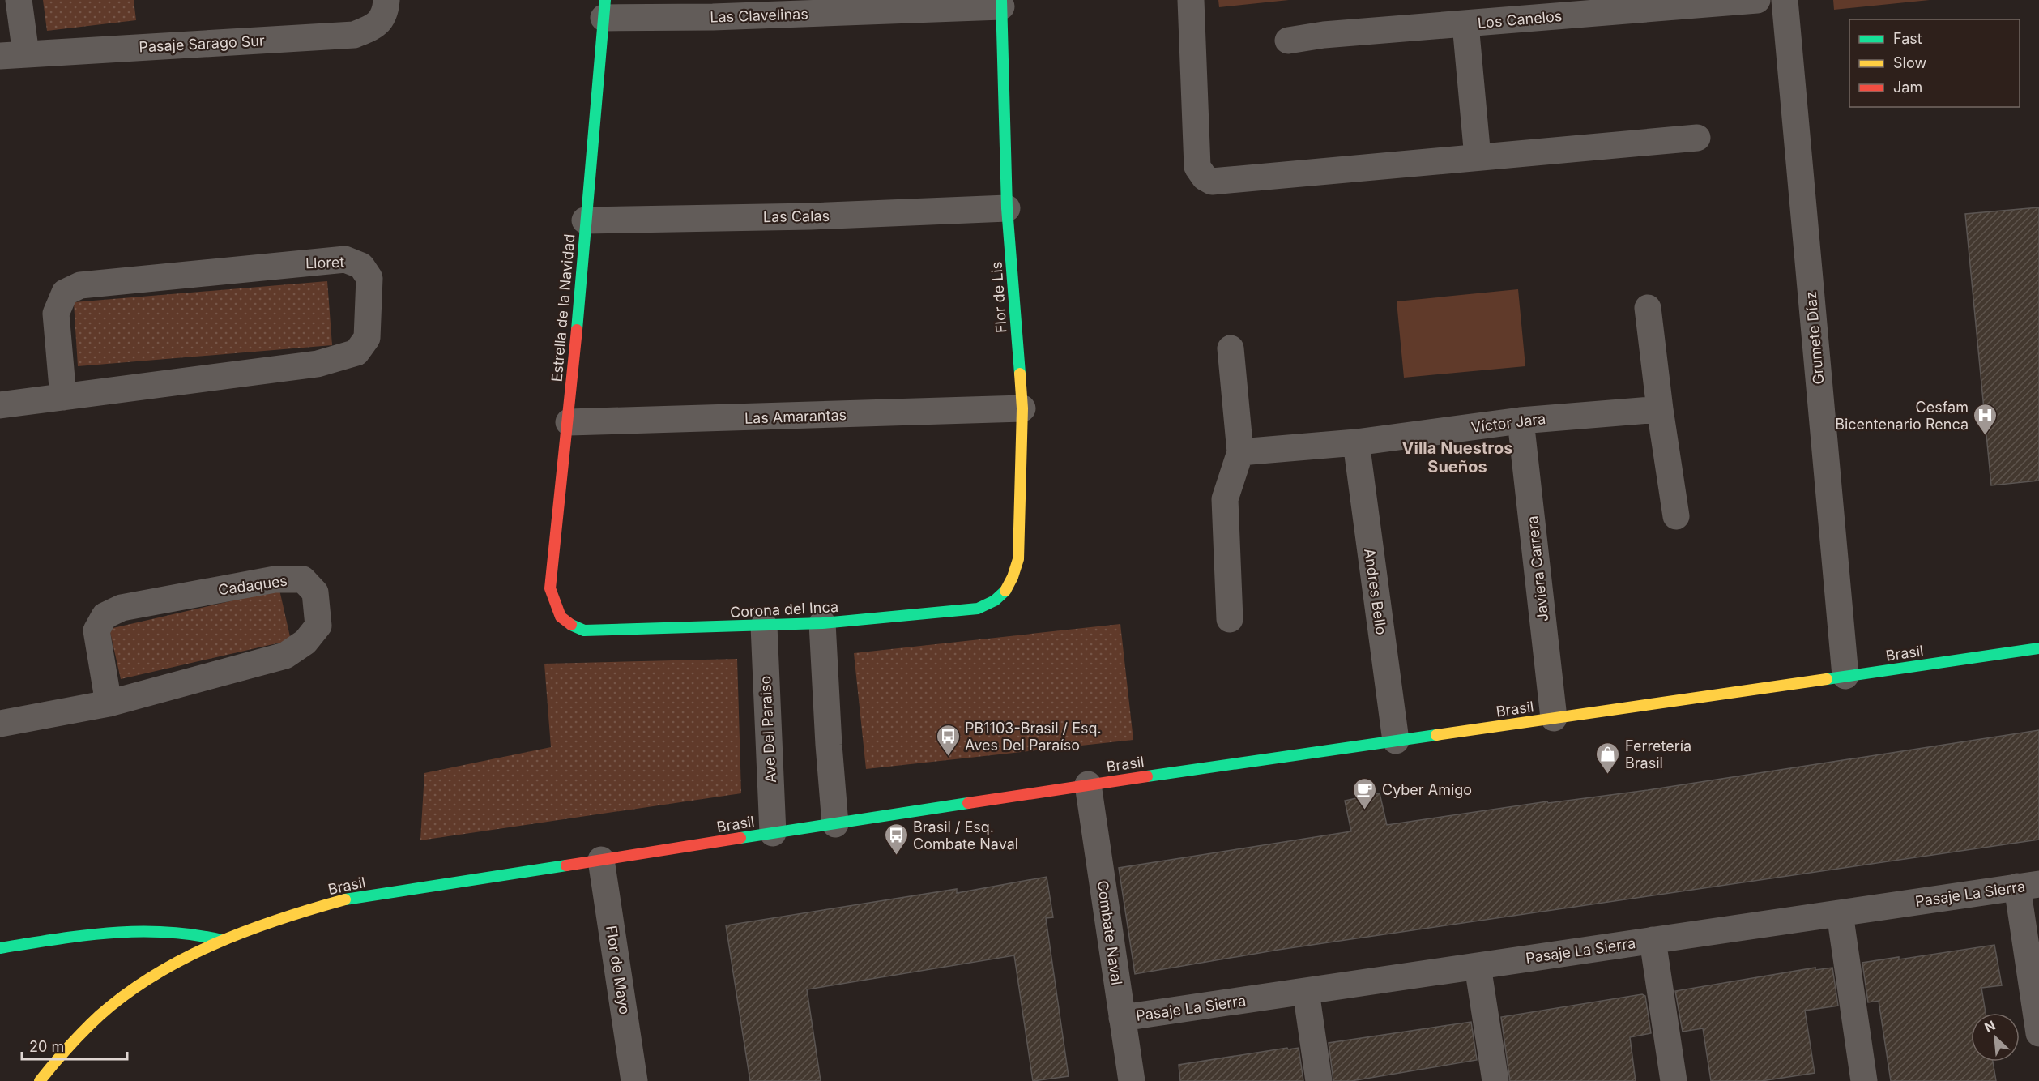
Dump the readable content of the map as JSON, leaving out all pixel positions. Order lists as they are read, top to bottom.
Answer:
{
  "streets": {
    "main road": [
      "Flor de Lis",
      "Estrella de la Navidad",
      "Corona del Inca",
      "Brasil"
    ],
    "street": [
      "Las Clavelinas",
      "Los Canelos",
      "Pasaje Sarago Sur",
      "Las Calas",
      "Lloret",
      "Grumete Díaz",
      "Las Amarantas",
      "Víctor Jara",
      "Javiera Carrera",
      "Cadaques",
      "Andres Bello",
      "Ave Del Paraiso",
      "Pasaje La Sierra",
      "Combate Naval",
      "Flor de Mayo"
    ]
  },
  "crossings": [
    ["Las Clavelinas", "Flor de Lis"],
    ["Las Clavelinas", "Estrella de la Navidad"],
    ["Las Calas", "Flor de Lis"],
    ["Las Calas", "Estrella de la Navidad"],
    ["Flor de Lis", "Las Amarantas"],
    ["Flor de Lis", "Corona del Inca"],
    ["Estrella de la Navidad", "Las Amarantas"],
    ["Estrella de la Navidad", "Corona del Inca"],
    ["Grumete Díaz", "Brasil"],
    ["Víctor Jara", "Javiera Carrera"],
    ["Víctor Jara", "Andres Bello"],
    ["Javiera Carrera", "Brasil"],
    ["Andres Bello", "Brasil"],
    ["Corona del Inca", "Ave Del Paraiso"],
    ["Brasil", "Ave Del Paraiso"],
    ["Brasil", "Combate Naval"],
    ["Brasil", "Flor de Mayo"],
    ["Pasaje La Sierra", "Combate Naval"]
  ],
  "districts": ["Villa Nuestros Sueños"],
  "places": {
    "hospital": ["Cesfam Bicentenario Renca"],
    "bus stop": ["PB1103-Brasil / Esq. Aves Del Paraíso", "Brasil / Esq. Combate Naval"],
    "shop": ["Ferretería Brasil"],
    "cafe": ["Cyber Amigo"]
  },
  "legend": ["Fast", "Slow", "Jam"],
  "scale_bar": "20 m",
  "north": "top left"
}
